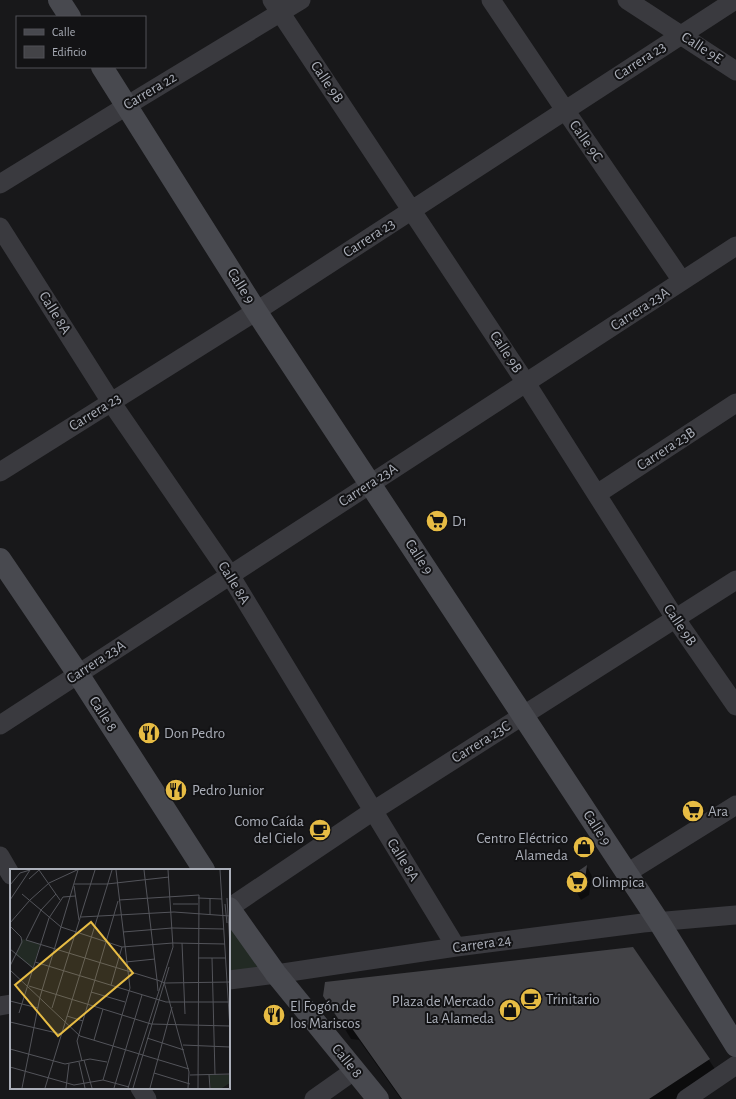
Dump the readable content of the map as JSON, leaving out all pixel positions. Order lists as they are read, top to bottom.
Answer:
{
  "streets": {
    "main road": ["Calle 9", "Calle 8"],
    "street": [
      "Calle 9E",
      "Carrera 23",
      "Calle 9B",
      "Carrera 22",
      "Calle 9C",
      "Carrera 23A",
      "Calle 8A",
      "Carrera 23B",
      "Carrera 23C",
      "Carrera 24"
    ]
  },
  "crossings": [
    ["Calle 9E", "Carrera 23"],
    ["Carrera 23", "Calle 9B"],
    ["Carrera 23", "Calle 9C"],
    ["Carrera 23", "Calle 9"],
    ["Carrera 23", "Calle 8A"],
    ["Calle 9B", "Carrera 22"],
    ["Calle 9B", "Carrera 23A"],
    ["Calle 9B", "Carrera 23B"],
    ["Calle 9B", "Carrera 23C"],
    ["Carrera 22", "Calle 9"],
    ["Calle 9C", "Carrera 23A"],
    ["Calle 9", "Carrera 23A"],
    ["Calle 9", "Carrera 23C"],
    ["Calle 9", "Carrera 24"],
    ["Carrera 23A", "Calle 8A"],
    ["Carrera 23A", "Calle 8"],
    ["Calle 8A", "Carrera 23C"],
    ["Calle 8A", "Carrera 24"],
    ["Calle 8", "Carrera 24"]
  ],
  "places": {
    "supermarket": ["D1", "Ara", "Olimpica"],
    "restaurant": ["Don Pedro", "Pedro Junior", "El Fogón de los Mariscos"],
    "cafe": ["Como Caída del Cielo", "Trinitario"],
    "shop": ["Centro Eléctrico Alameda", "Plaza de Mercado La Alameda"]
  },
  "legend": ["Calle", "Edificio"]
}
